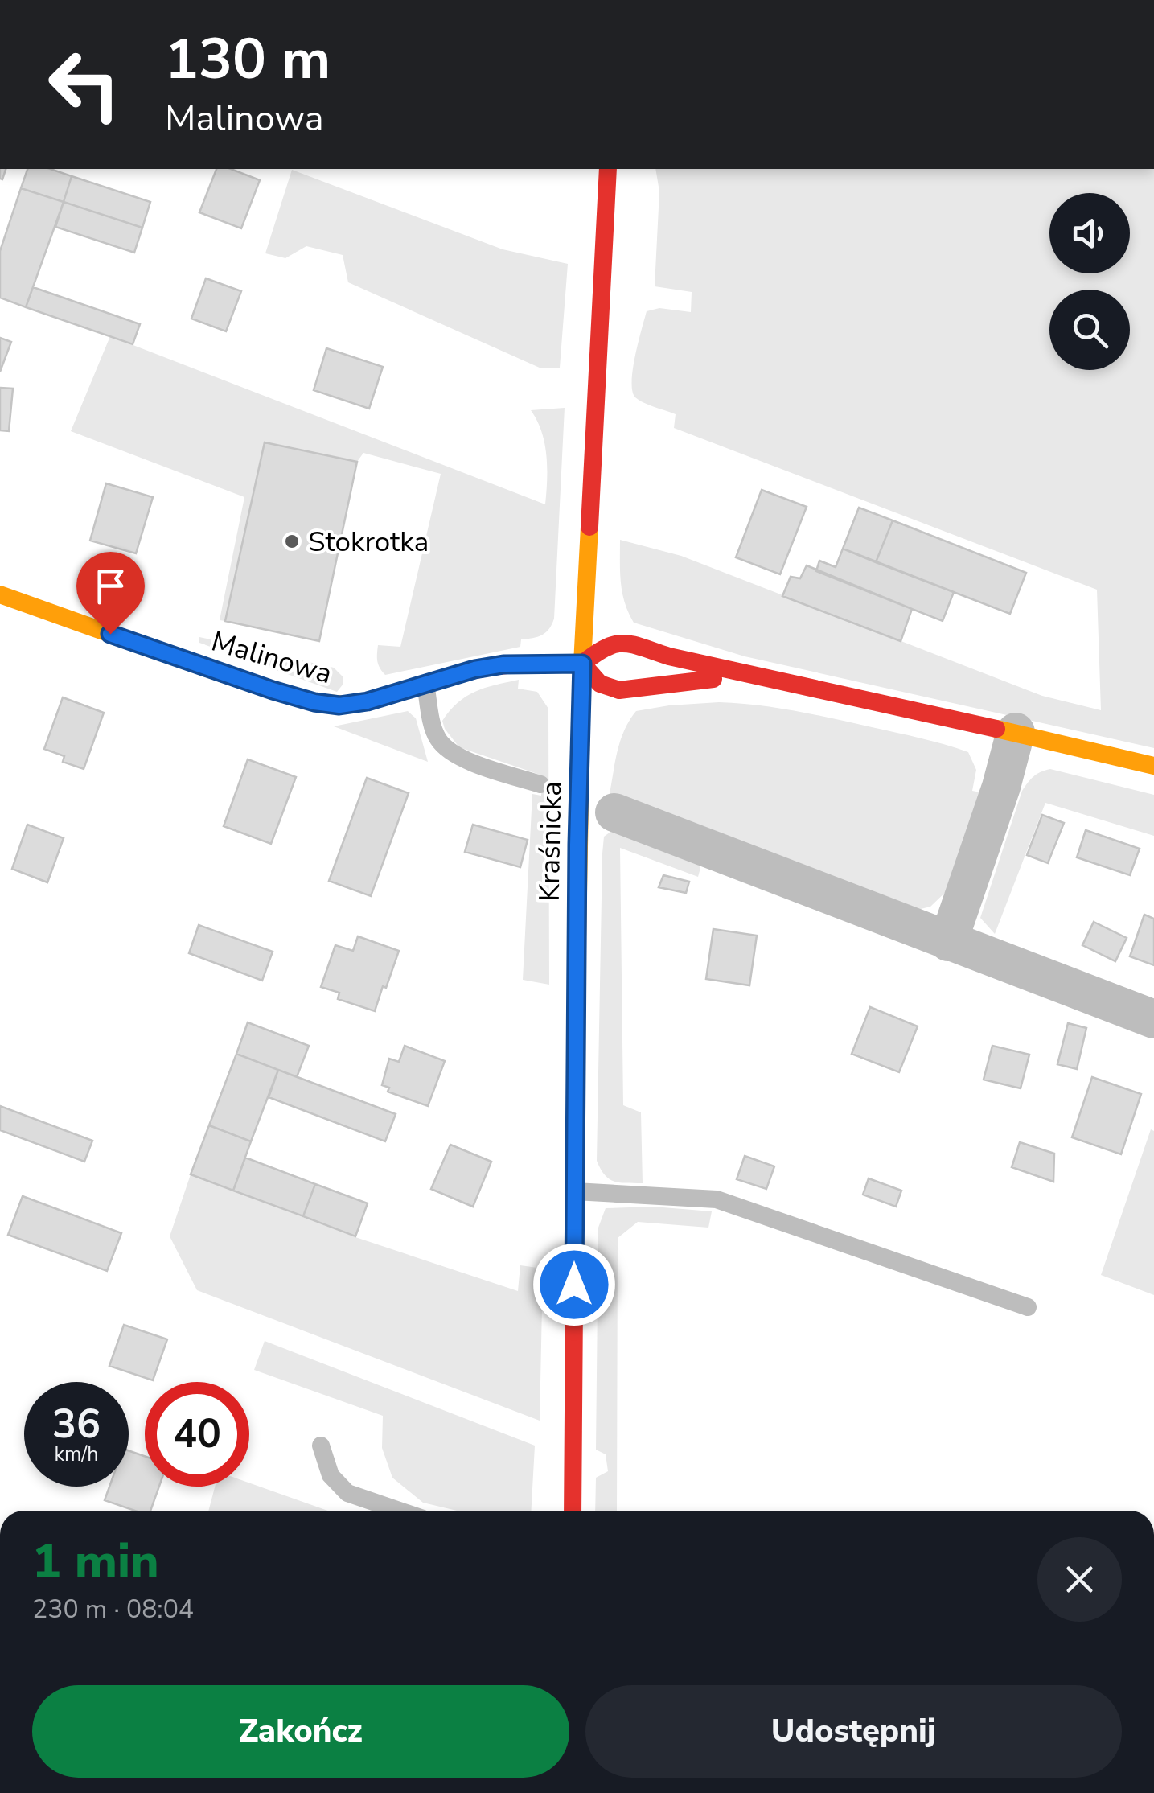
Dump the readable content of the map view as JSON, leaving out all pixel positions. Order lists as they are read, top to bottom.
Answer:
{
  "streets": {
    "street": ["Malinowa", "Kraśnicka"]
  },
  "crossings": [
    ["Malinowa", "Kraśnicka"]
  ],
  "places": ["Stokrotka"],
  "page": {
    "turn": ["130 m", "Malinowa"],
    "speed": "36 km/h",
    "limit": "40",
    "heading": ["1 min", "230 m · 08:04"],
    "buttons": ["Zakończ", "Udostępnij"]
  }
}
